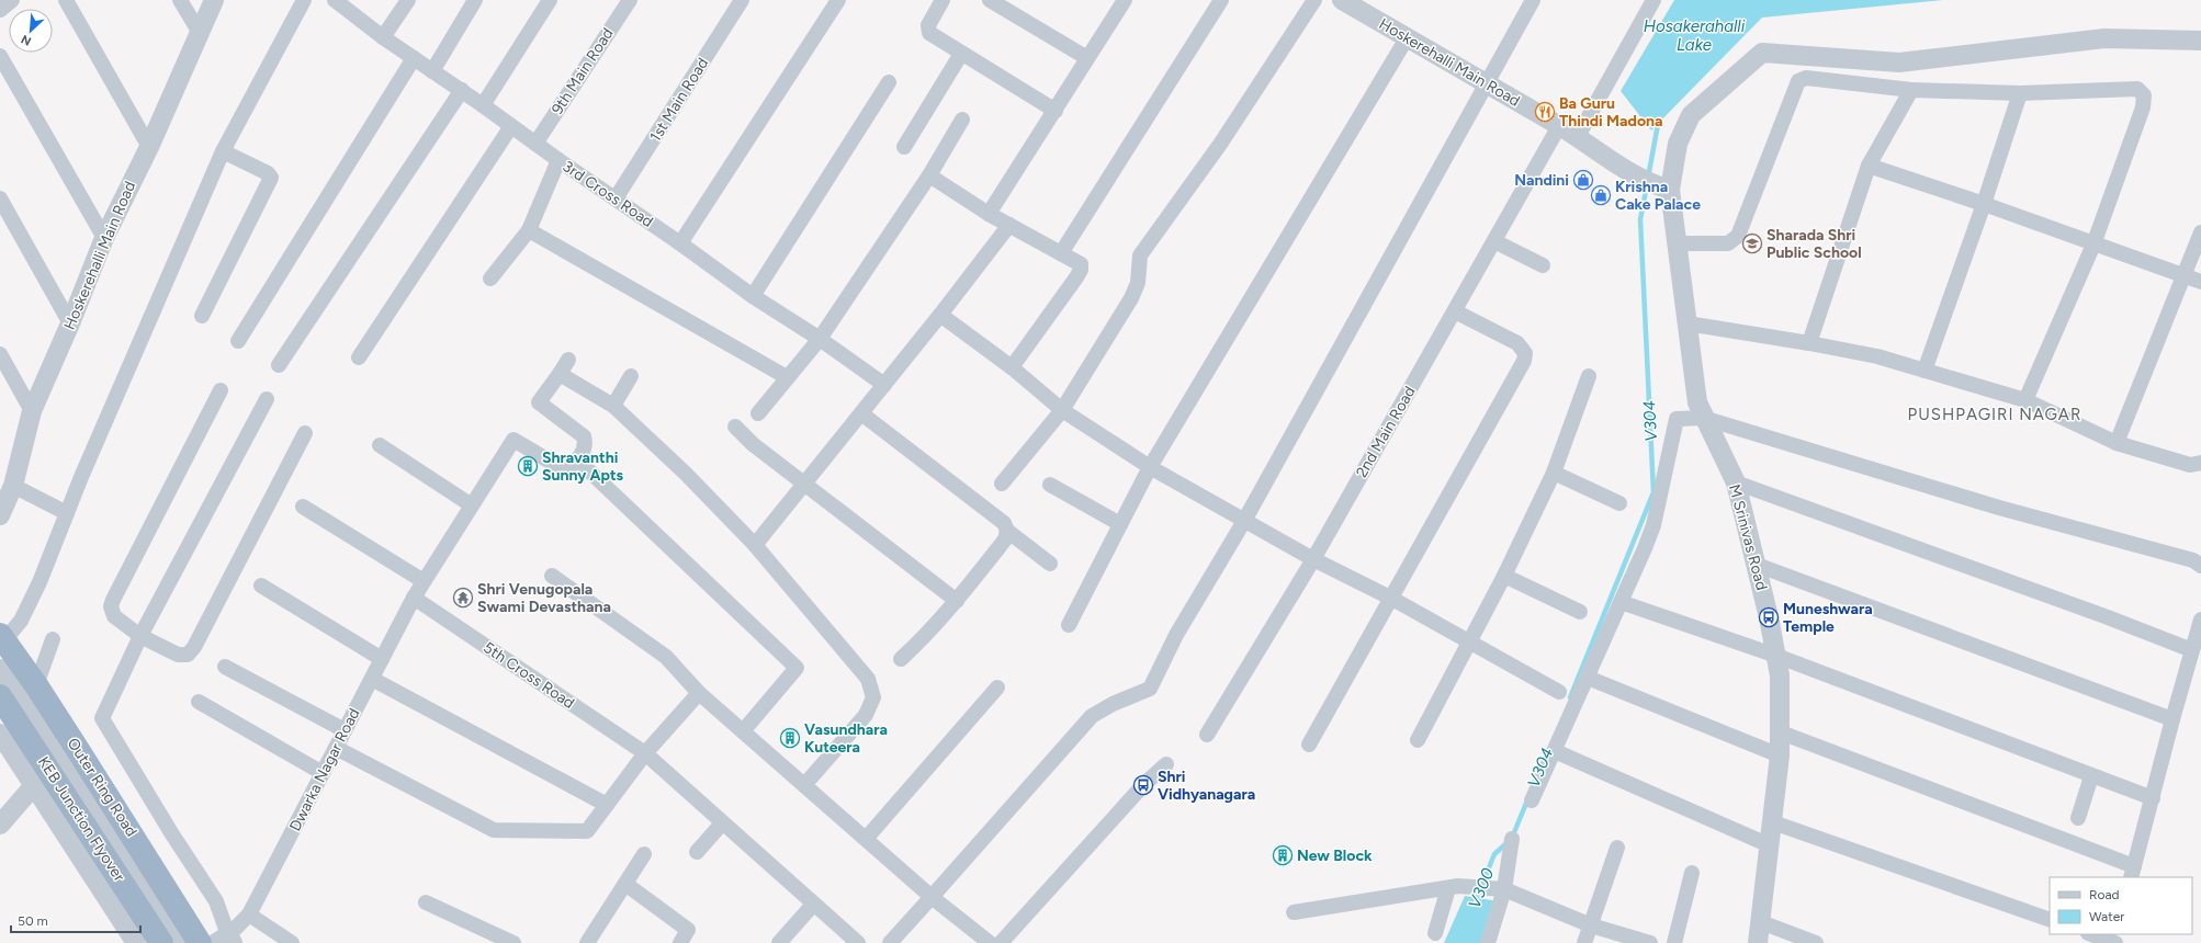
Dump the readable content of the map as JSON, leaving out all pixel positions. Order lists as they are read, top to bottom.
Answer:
{
  "streets": {
    "highway": ["Outer Ring Road", "KEB Junction Flyover"],
    "street": [
      "Hoskerehalli Main Road",
      "9th Main Road",
      "1st Main Road",
      "3rd Cross Road",
      "2nd Main Road",
      "M Srinivas Road",
      "5th Cross Road",
      "Dwarka Nagar Road"
    ]
  },
  "crossings": [
    ["Hoskerehalli Main Road", "2nd Main Road"],
    ["Hoskerehalli Main Road", "M Srinivas Road"],
    ["9th Main Road", "3rd Cross Road"],
    ["1st Main Road", "3rd Cross Road"],
    ["5th Cross Road", "Dwarka Nagar Road"]
  ],
  "districts": ["PUSHPAGIRI NAGAR"],
  "water": ["Hosakerahalli Lake", "V304", "V300"],
  "places": {
    "restaurant": ["Ba Guru Thindi Madona"],
    "shop": ["Nandini", "Krishna Cake Palace"],
    "school or university": ["Sharada Shri Public School"],
    "building": ["Shravanthi Sunny Apts", "Vasundhara Kuteera", "New Block"],
    "temple": ["Shri Venugopala Swami Devasthana"],
    "bus stop": ["Muneshwara Temple", "Shri Vidhyanagara"]
  },
  "legend": ["Road", "Water"],
  "scale_bar": "50 m",
  "north": "bottom left"
}
